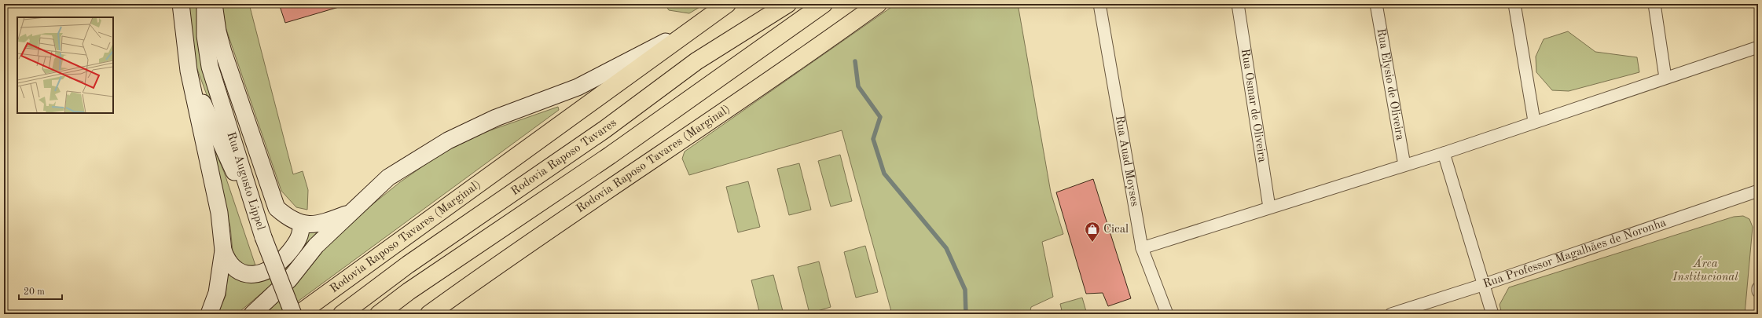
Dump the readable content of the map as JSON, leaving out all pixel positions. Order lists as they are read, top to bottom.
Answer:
{
  "streets": {
    "highway": ["Rodovia Raposo Tavares", "Rodovia Raposo Tavares (Marginal)"],
    "main road": ["Rua Augusto Lippel"],
    "street": [
      "Rua Elysio de Oliveira",
      "Rua Osmar de Oliveira",
      "Rua Auad Moyses",
      "Rua Professor Magalhães de Noronha"
    ]
  },
  "parks": ["Área Institucional"],
  "places": {
    "shop": ["Cical"]
  },
  "scale_bar": "20 m"
}
